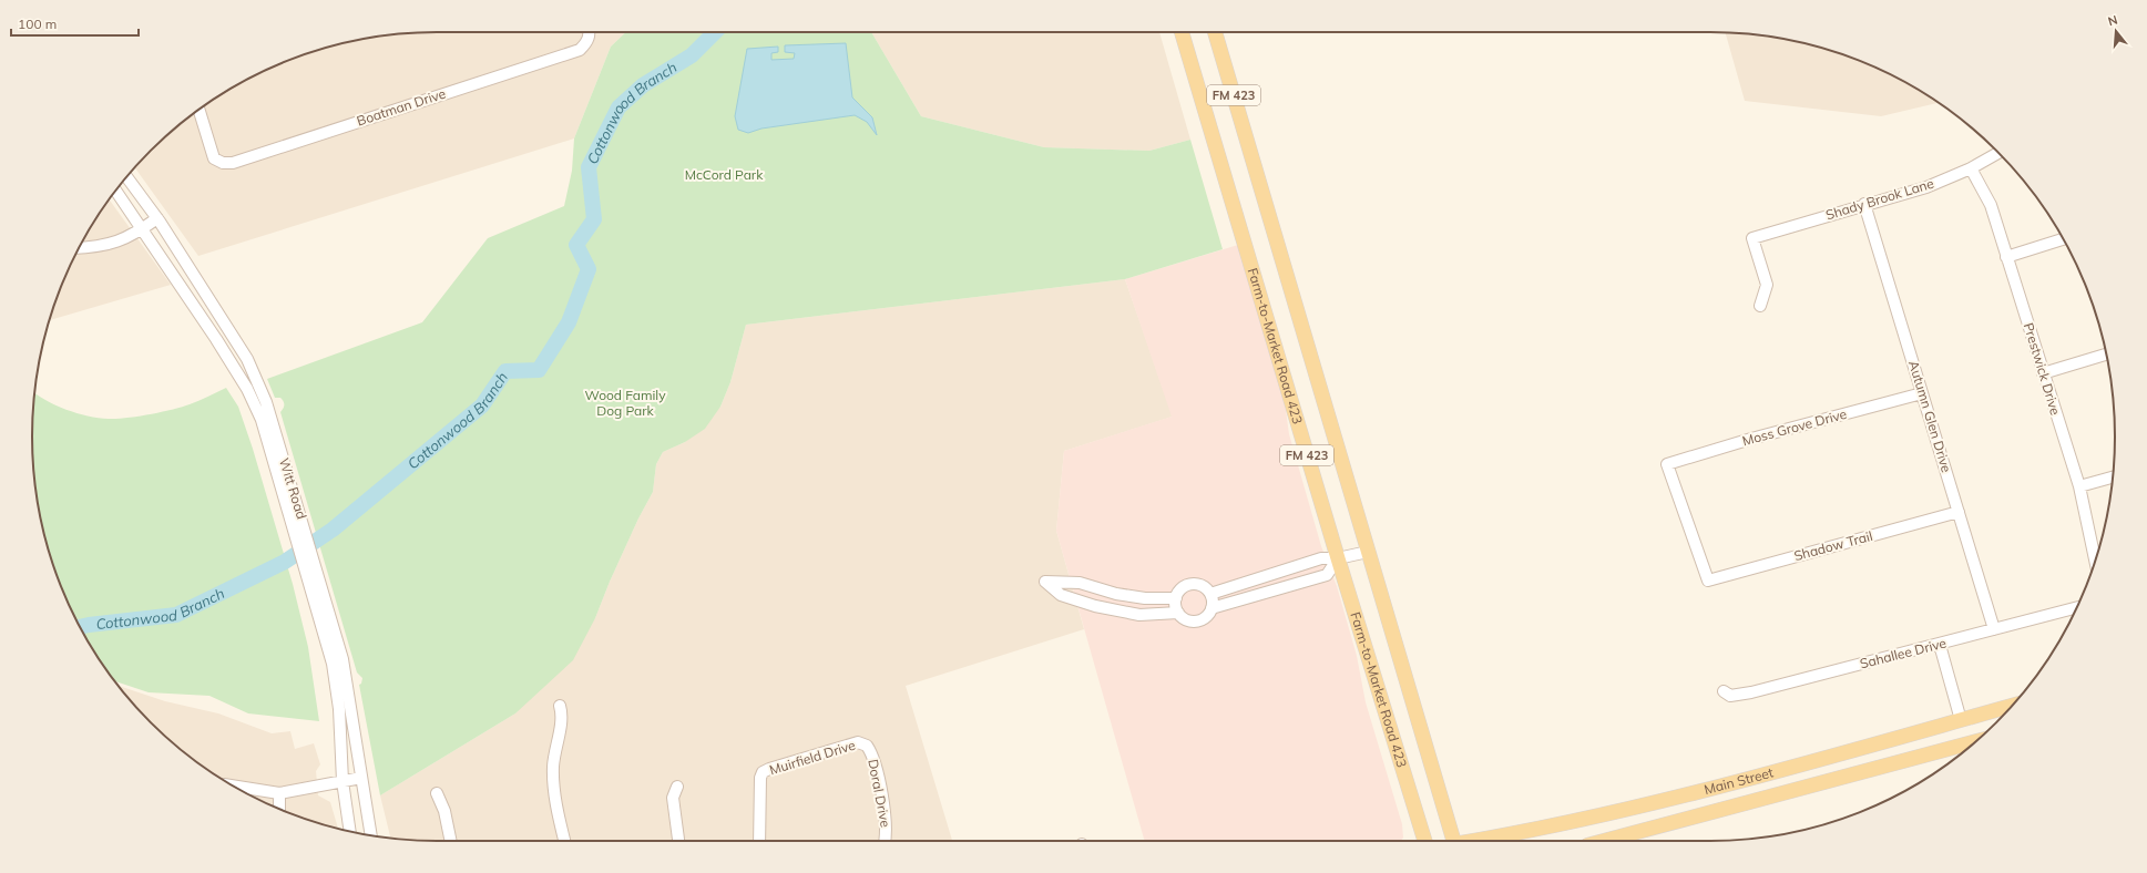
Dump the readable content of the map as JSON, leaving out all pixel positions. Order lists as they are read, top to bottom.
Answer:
{
  "streets": {
    "main road": ["FM 423", "Farm-to-Market Road 423", "Main Street"],
    "street": [
      "Boatman Drive",
      "Shady Brook Lane",
      "Prestwick Drive",
      "Autumn Glen Drive",
      "Moss Grove Drive",
      "Witt Road",
      "Shadow Trail",
      "Sahallee Drive",
      "Muirfield Drive",
      "Doral Drive"
    ]
  },
  "crossings": [
    ["Shady Brook Lane", "Prestwick Drive"],
    ["Shady Brook Lane", "Autumn Glen Drive"],
    ["Autumn Glen Drive", "Moss Grove Drive"],
    ["Autumn Glen Drive", "Shadow Trail"],
    ["Autumn Glen Drive", "Sahallee Drive"],
    ["Moss Grove Drive", "Shadow Trail"],
    ["Muirfield Drive", "Doral Drive"]
  ],
  "water": ["Cottonwood Branch"],
  "parks": ["McCord Park", "Wood Family Dog Park"],
  "scale_bar": "100 m",
  "north": "top"
}
